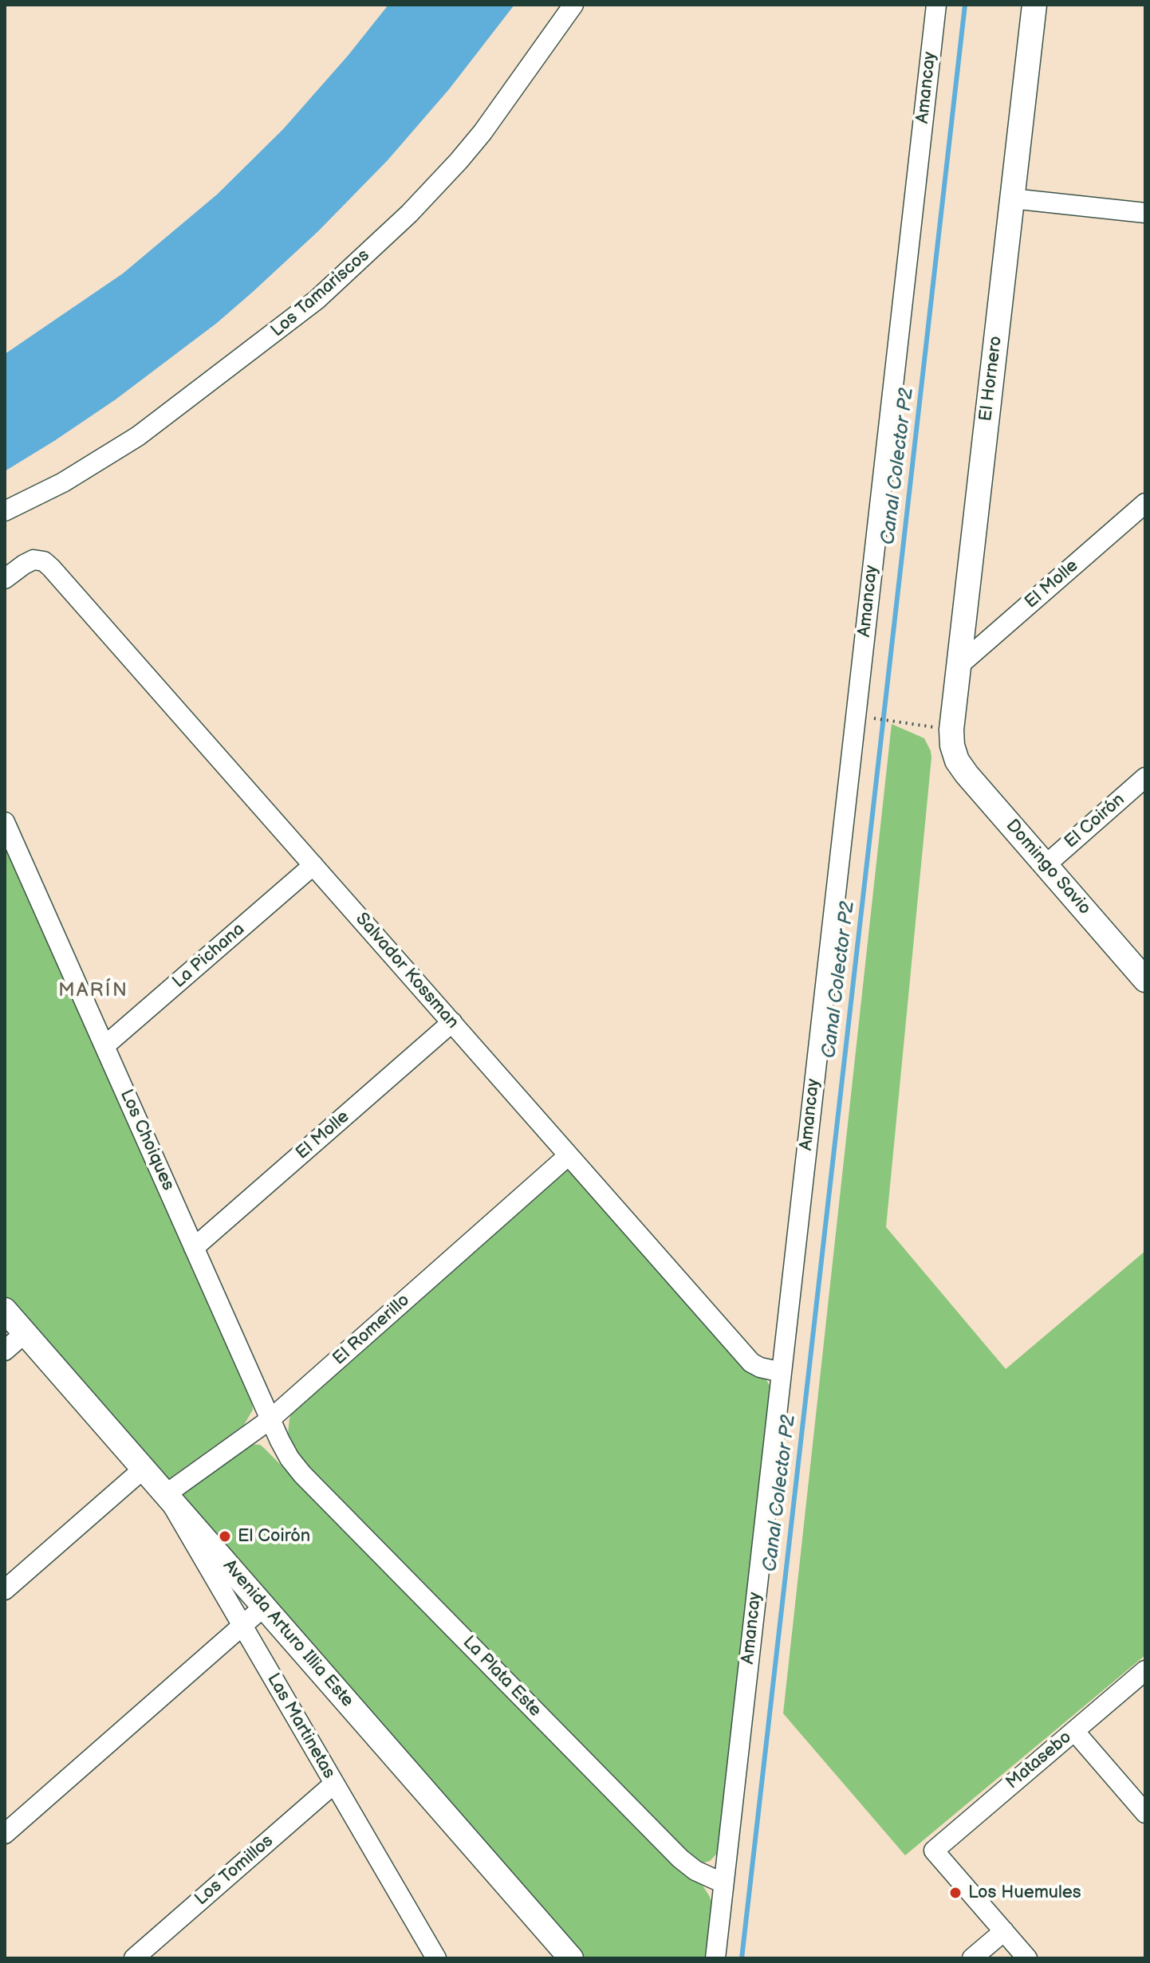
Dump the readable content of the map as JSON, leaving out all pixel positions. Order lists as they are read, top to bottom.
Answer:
{
  "streets": {
    "street": [
      "Amancay",
      "Los Tamariscos",
      "El Hornero",
      "El Molle",
      "El Coirón",
      "Domingo Savio",
      "La Pichana",
      "Salvador Kossman",
      "Los Choiques",
      "El Romerillo",
      "Avenida Arturo Illia Este",
      "La Plata Este",
      "Las Martinetas",
      "Matasebo",
      "Los Tomillos"
    ]
  },
  "crossings": [
    ["Amancay", "Salvador Kossman"],
    ["Amancay", "La Plata Este"],
    ["El Hornero", "El Molle"],
    ["El Hornero", "Domingo Savio"],
    ["El Molle", "Salvador Kossman"],
    ["El Molle", "Los Choiques"],
    ["El Coirón", "Domingo Savio"],
    ["La Pichana", "Salvador Kossman"],
    ["La Pichana", "Los Choiques"],
    ["Salvador Kossman", "El Romerillo"],
    ["Los Choiques", "El Romerillo"],
    ["Los Choiques", "La Plata Este"],
    ["El Romerillo", "Avenida Arturo Illia Este"],
    ["El Romerillo", "Las Martinetas"],
    ["Avenida Arturo Illia Este", "Las Martinetas"],
    ["Las Martinetas", "Los Tomillos"]
  ],
  "districts": ["MARÍN"],
  "water": ["Canal Colector P2"],
  "places": ["El Coirón", "Los Huemules"]
}
